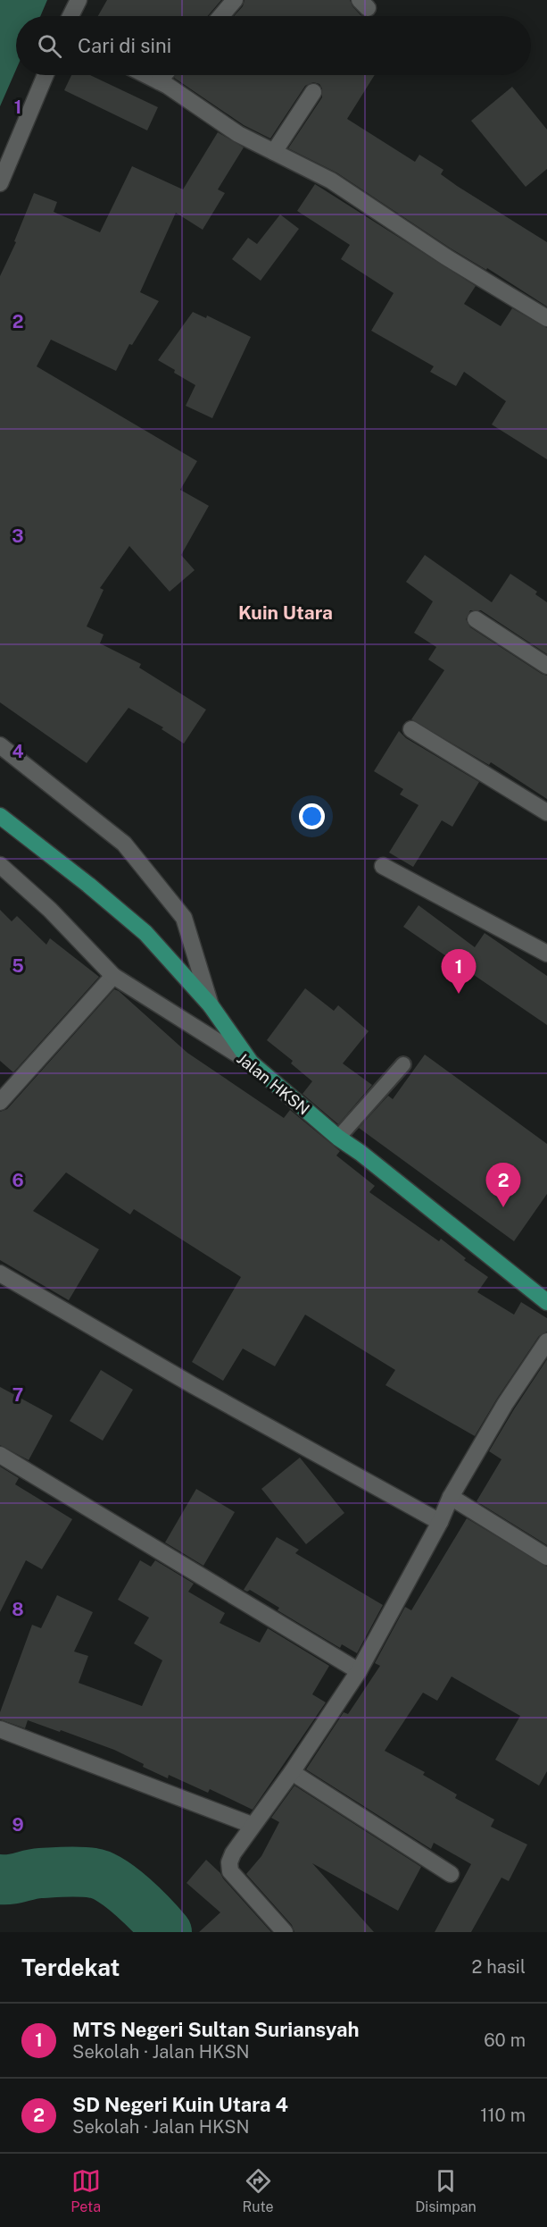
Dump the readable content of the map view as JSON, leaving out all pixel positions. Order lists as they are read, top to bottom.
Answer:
{
  "streets": {
    "main road": ["Jalan HKSN"]
  },
  "districts": ["Kuin Utara"],
  "page": {
    "search": "Cari di sini",
    "pins": ["1", "2"],
    "heading": ["Terdekat", "2 hasil"],
    "list": [
      {
        "mark": "1",
        "name": "MTS Negeri Sultan Suriansyah",
        "note": "Sekolah · Jalan HKSN",
        "value": "60 m"
      },
      {
        "mark": "2",
        "name": "SD Negeri Kuin Utara 4",
        "note": "Sekolah · Jalan HKSN",
        "value": "110 m"
      }
    ],
    "nav": ["Peta", "Rute", "Disimpan"]
  },
  "grid": {
    "rows": [
      "1",
      "2",
      "3",
      "4",
      "5",
      "6",
      "7",
      "8",
      "9"
    ]
  }
}
